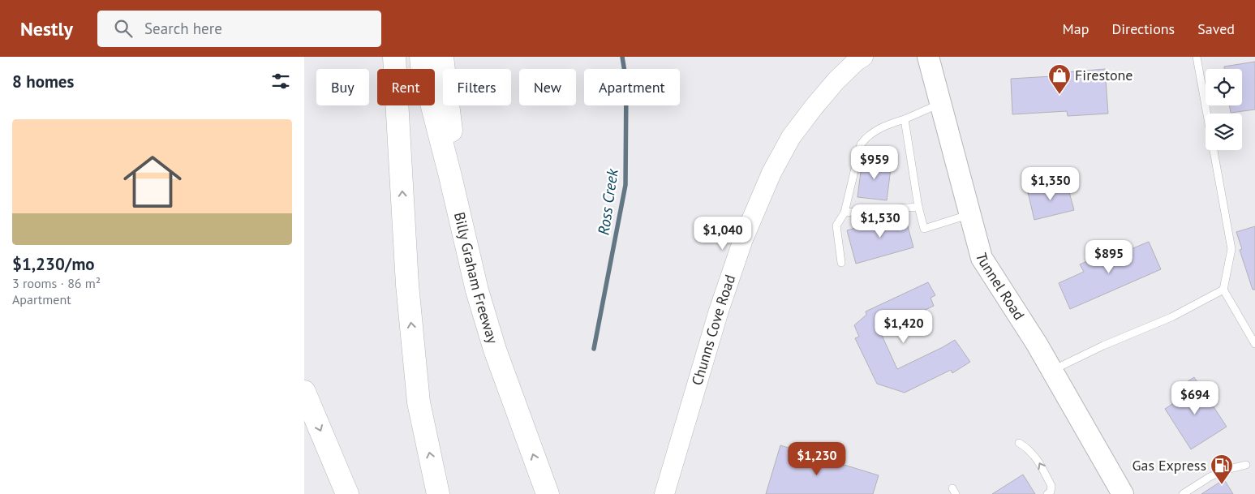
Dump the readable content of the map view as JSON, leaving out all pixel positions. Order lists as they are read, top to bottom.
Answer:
{
  "streets": {
    "highway": ["Billy Graham Freeway"],
    "main road": ["Tunnel Road", "Chunns Cove Road"]
  },
  "water": ["Ross Creek"],
  "places": {
    "shop": ["Firestone"],
    "fuel station": ["Gas Express"]
  },
  "page": {
    "header": "Nestly",
    "search": "Search here",
    "nav": ["Map", "Directions", "Saved"],
    "heading": "8 homes",
    "chip": [
      "Buy",
      "Rent",
      "Filters",
      "New",
      "Apartment"
    ],
    "list": [
      {
        "name": "$1,230/mo",
        "note": "3 rooms · 86 m² · Apartment"
      }
    ],
    "price": [
      "$959",
      "$1,350",
      "$1,530",
      "$1,040",
      "$895",
      "$1,420",
      "$694",
      "$1,230"
    ]
  }
}
